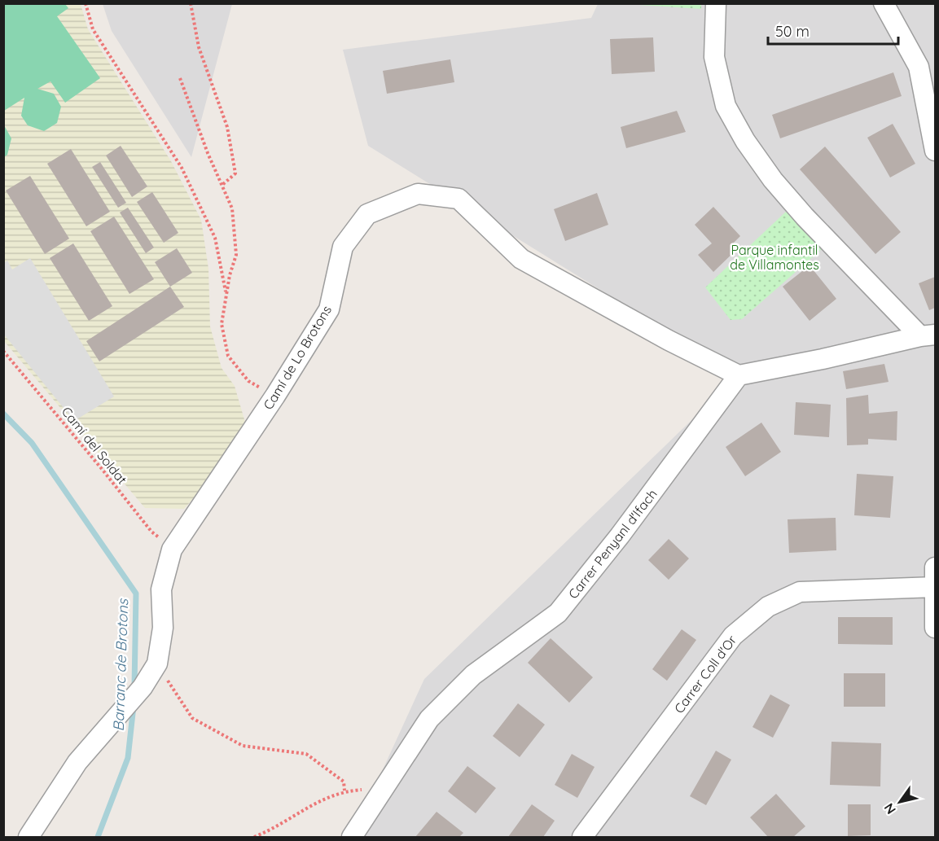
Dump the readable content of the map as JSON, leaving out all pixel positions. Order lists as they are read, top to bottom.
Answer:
{
  "streets": {
    "street": ["Camí de Lo Brotons", "Carrer Penyanl d'Ifach", "Carrer Coll d'Or"],
    "path": ["Camí del Soldat"]
  },
  "crossings": [
    ["Camí de Lo Brotons", "Camí del Soldat"],
    ["Camí de Lo Brotons", "Carrer Penyanl d'Ifach"]
  ],
  "water": ["Barranc de Brotons"],
  "parks": ["Parque infantil de Villamontes"],
  "scale_bar": "50 m",
  "north": "bottom left"
}
